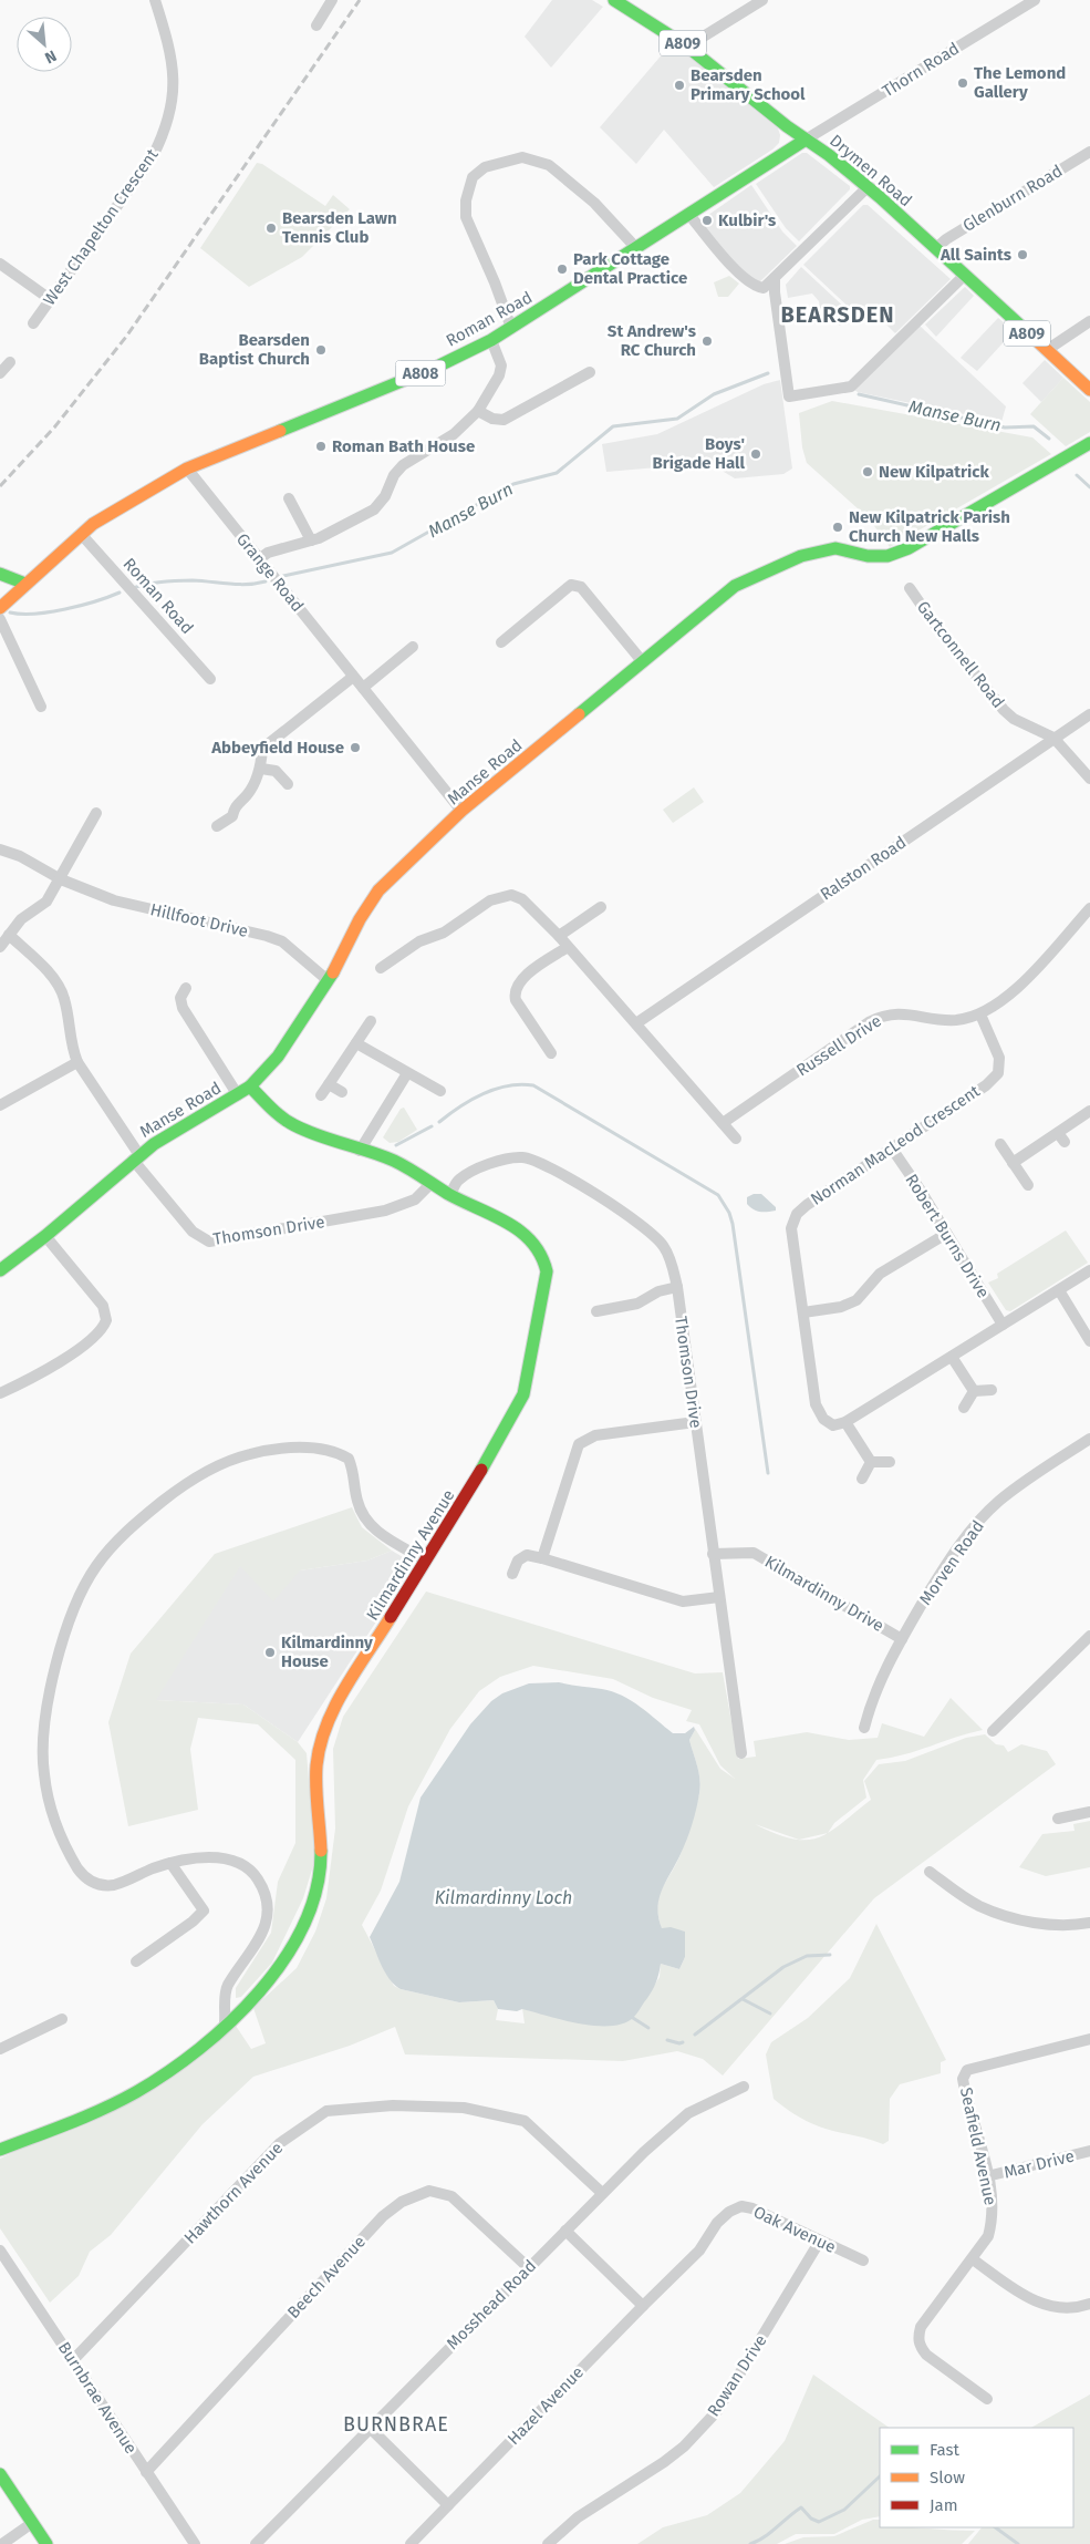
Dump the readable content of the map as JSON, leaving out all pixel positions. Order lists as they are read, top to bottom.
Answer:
{
  "streets": {
    "street": [
      "A809",
      "Thorn Road",
      "Drymen Road",
      "Glenburn Road",
      "West Chapelton Crescent",
      "Roman Road",
      "A808",
      "Grange Road",
      "Gartconnell Road",
      "Manse Road",
      "Ralston Road",
      "Hillfoot Drive",
      "Russell Drive",
      "Norman MacLeod Crescent",
      "Thomson Drive",
      "Robert Burns Drive",
      "Kilmardinny Avenue",
      "Morven Road",
      "Kilmardinny Drive",
      "Seafield Avenue",
      "Mar Drive",
      "Hawthorn Avenue",
      "Oak Avenue",
      "Beech Avenue",
      "Mosshead Road",
      "Rowan Drive",
      "Burnbrae Avenue",
      "Hazel Avenue"
    ]
  },
  "crossings": [
    ["Thorn Road", "Drymen Road"],
    ["Thorn Road", "Roman Road"],
    ["Drymen Road", "Glenburn Road"],
    ["Drymen Road", "Roman Road"],
    ["Roman Road", "A808"],
    ["Roman Road", "Grange Road"],
    ["Grange Road", "Manse Road"],
    ["Gartconnell Road", "Ralston Road"],
    ["Manse Road", "Hillfoot Drive"],
    ["Manse Road", "Thomson Drive"],
    ["Manse Road", "Kilmardinny Avenue"],
    ["Russell Drive", "Norman MacLeod Crescent"],
    ["Norman MacLeod Crescent", "Robert Burns Drive"],
    ["Thomson Drive", "Kilmardinny Avenue"],
    ["Thomson Drive", "Kilmardinny Drive"],
    ["Morven Road", "Kilmardinny Drive"],
    ["Seafield Avenue", "Mar Drive"],
    ["Hawthorn Avenue", "Mosshead Road"],
    ["Hawthorn Avenue", "Burnbrae Avenue"],
    ["Oak Avenue", "Rowan Drive"],
    ["Oak Avenue", "Hazel Avenue"],
    ["Beech Avenue", "Mosshead Road"],
    ["Beech Avenue", "Burnbrae Avenue"]
  ],
  "districts": ["BEARSDEN", "BURNBRAE"],
  "water": ["Manse Burn", "Kilmardinny Loch"],
  "places": [
    "The Lemond Gallery",
    "Bearsden Primary School",
    "Kulbir's",
    "Bearsden Lawn Tennis Club",
    "All Saints",
    "Park Cottage Dental Practice",
    "St Andrew's RC Church",
    "Bearsden Baptist Church",
    "Roman Bath House",
    "Boys' Brigade Hall",
    "New Kilpatrick",
    "New Kilpatrick Parish Church New Halls",
    "Abbeyfield House",
    "Kilmardinny House"
  ],
  "legend": ["Fast", "Slow", "Jam"],
  "north": "bottom right"
}
